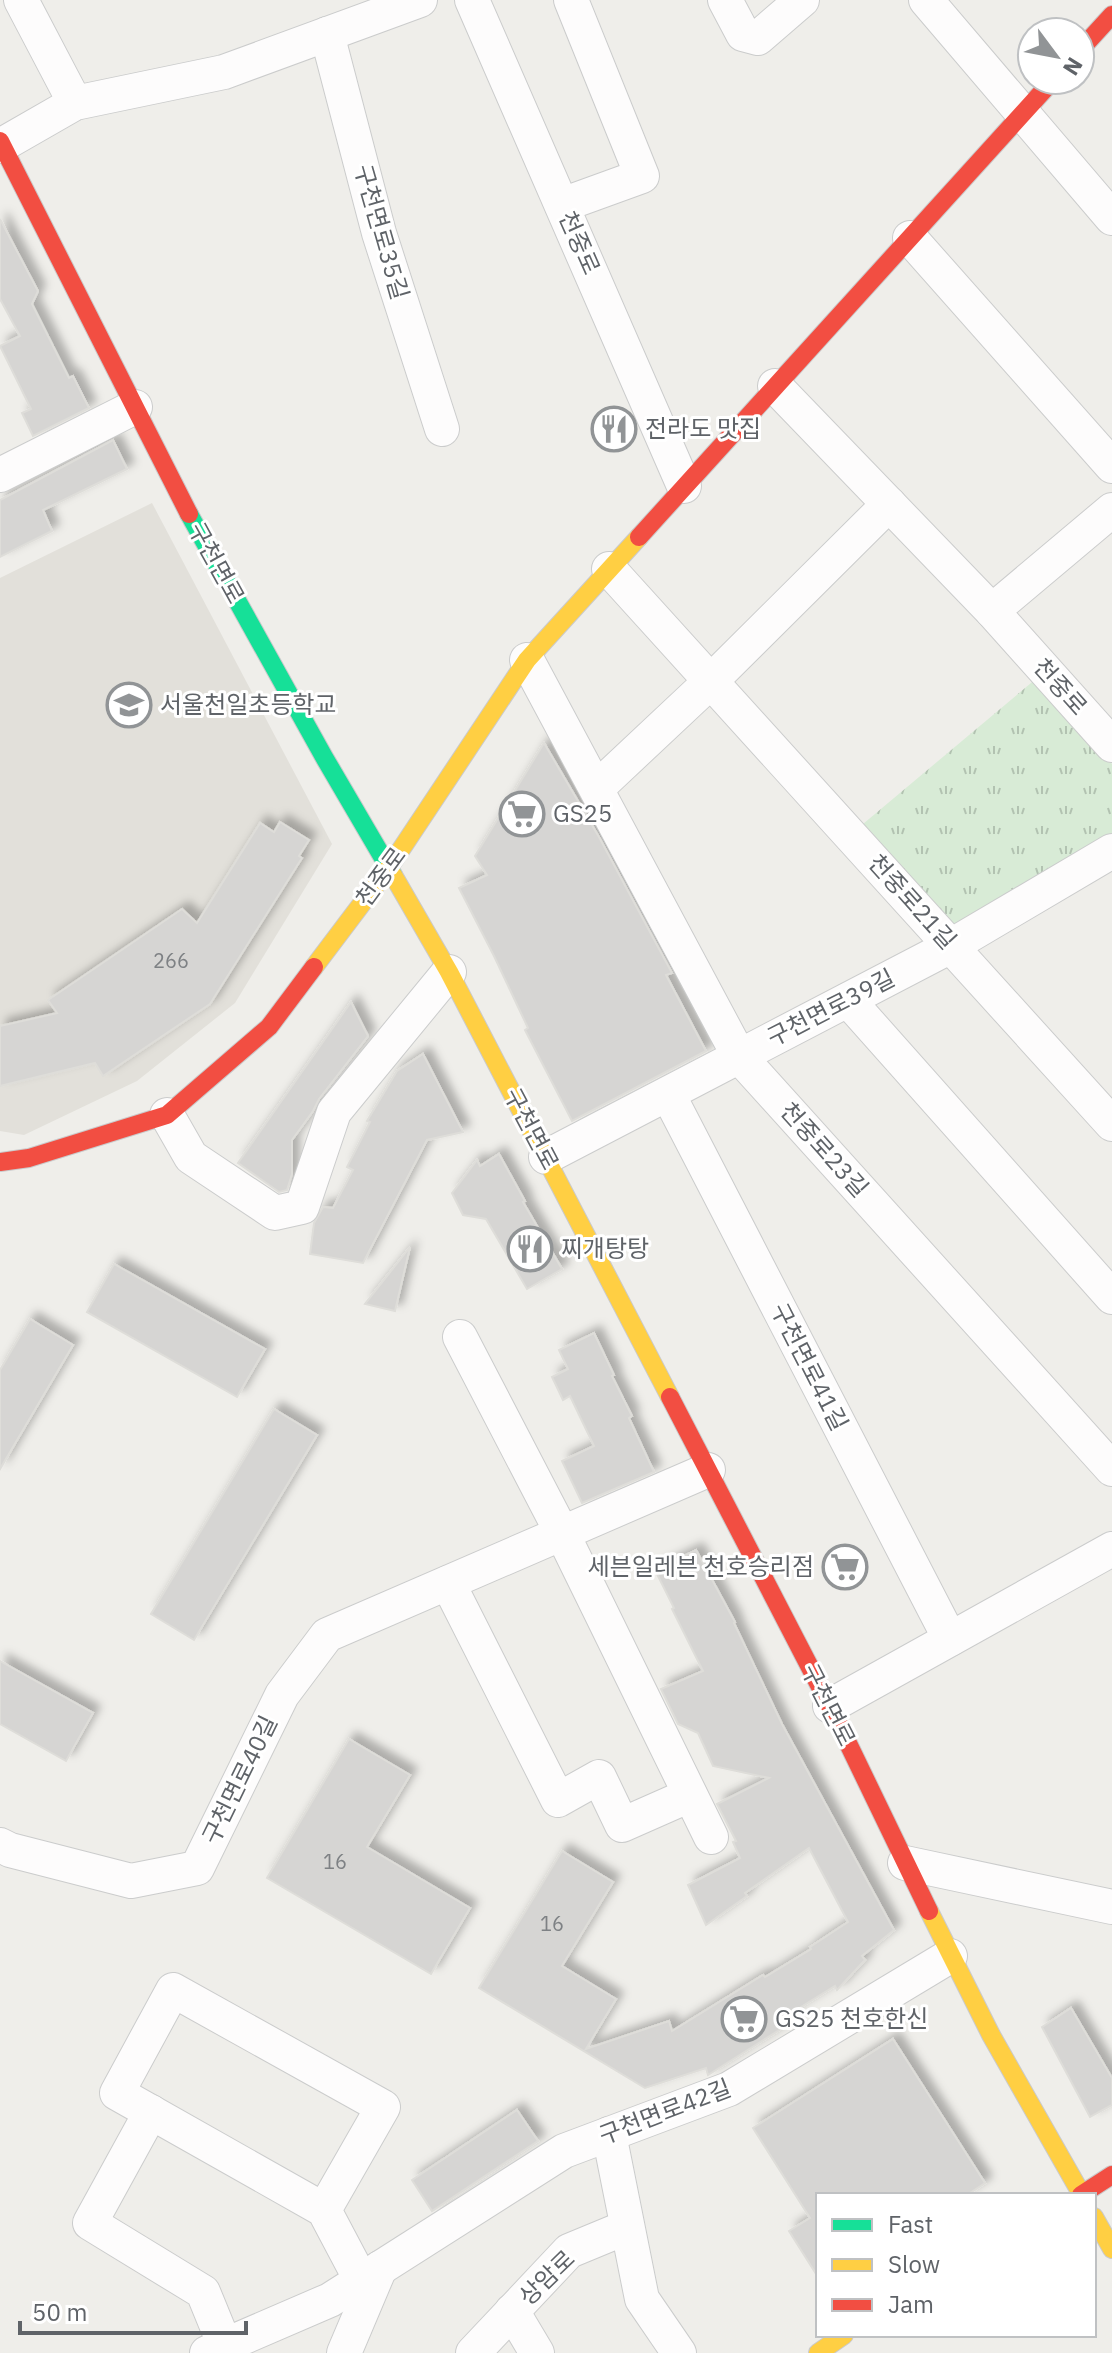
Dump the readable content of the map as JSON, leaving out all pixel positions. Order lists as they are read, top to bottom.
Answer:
{
  "streets": {
    "main road": ["천중로", "구천면로"],
    "street": [
      "구천면로35길",
      "천중로21길",
      "구천면로39길",
      "천중로23길",
      "구천면로41길",
      "구천면로40길",
      "구천면로42길",
      "상암로"
    ]
  },
  "crossings": [
    ["천중로", "구천면로"],
    ["천중로", "천중로21길"],
    ["천중로", "천중로23길"],
    ["구천면로", "구천면로39길"],
    ["구천면로", "구천면로40길"],
    ["구천면로", "구천면로42길"],
    ["천중로21길", "구천면로39길"],
    ["구천면로39길", "천중로23길"],
    ["구천면로39길", "구천면로41길"]
  ],
  "places": {
    "restaurant": ["전라도 맛집", "찌개탕탕"],
    "school or university": ["서울천일초등학교"],
    "supermarket": ["GS25", "세븐일레븐 천호승리점", "GS25 천호한신"]
  },
  "house_numbers": ["266", "16", "16"],
  "legend": ["Fast", "Slow", "Jam"],
  "scale_bar": "50 m",
  "north": "bottom right"
}
